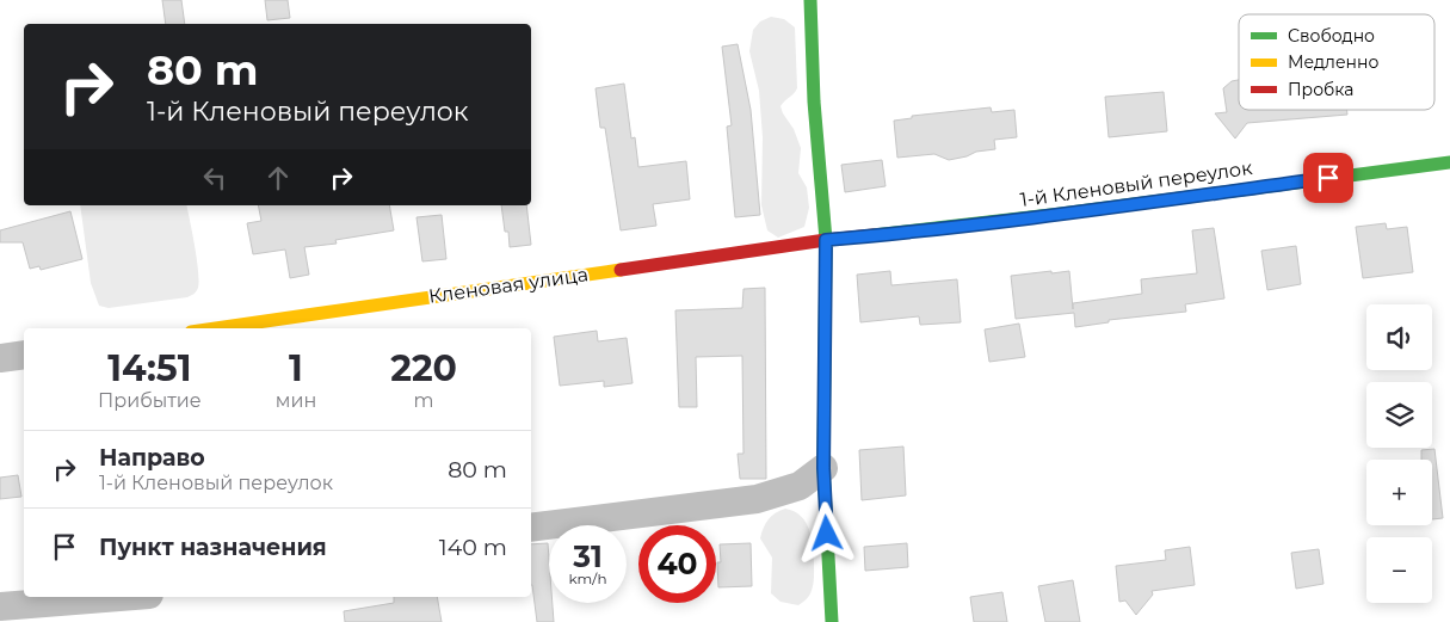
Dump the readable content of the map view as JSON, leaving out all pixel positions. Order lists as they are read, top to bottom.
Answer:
{
  "streets": {
    "street": ["1-й Кленовый переулок", "Кленовая улица"]
  },
  "crossings": [
    ["1-й Кленовый переулок", "Кленовая улица"]
  ],
  "legend": ["Свободно", "Медленно", "Пробка"],
  "page": {
    "turn": ["80 m", "1-й Кленовый переулок"],
    "map_buttons": ["+", "−"],
    "eta": [
      "14:51",
      "Прибытие",
      "1",
      "мин",
      "220",
      "m"
    ],
    "list": [
      {
        "name": "Направо",
        "note": "1-й Кленовый переулок",
        "value": "80 m"
      },
      {
        "name": "Пункт назначения",
        "value": "140 m"
      }
    ],
    "speed": "31 km/h",
    "limit": "40"
  }
}
